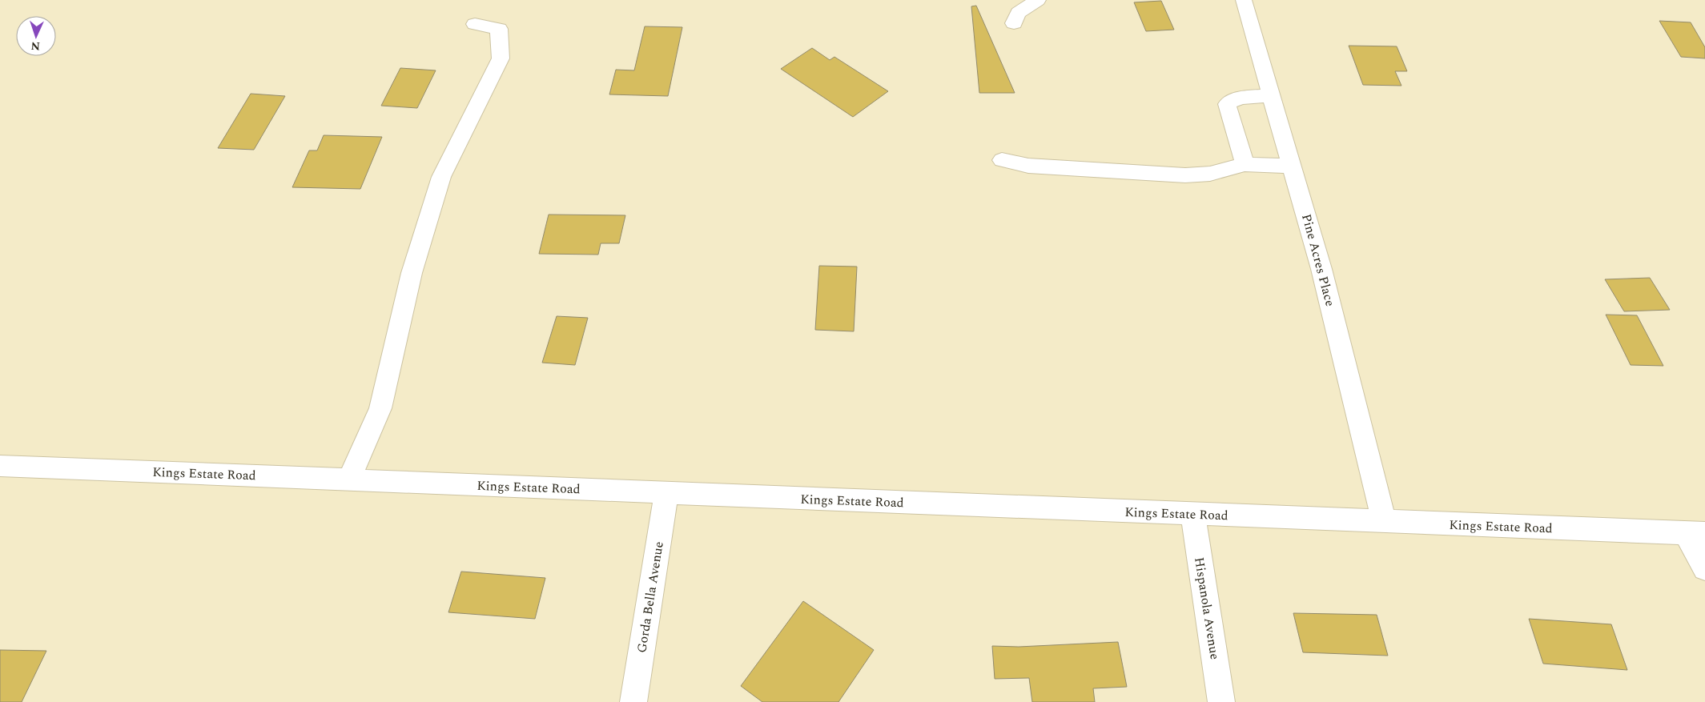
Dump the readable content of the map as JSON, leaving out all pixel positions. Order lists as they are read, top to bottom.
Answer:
{
  "streets": {
    "street": [
      "Pine Acres Place",
      "Kings Estate Road",
      "Gorda Bella Avenue",
      "Hispanola Avenue"
    ]
  },
  "crossings": [
    ["Pine Acres Place", "Kings Estate Road"],
    ["Kings Estate Road", "Gorda Bella Avenue"],
    ["Kings Estate Road", "Hispanola Avenue"]
  ],
  "north": "bottom"
}
